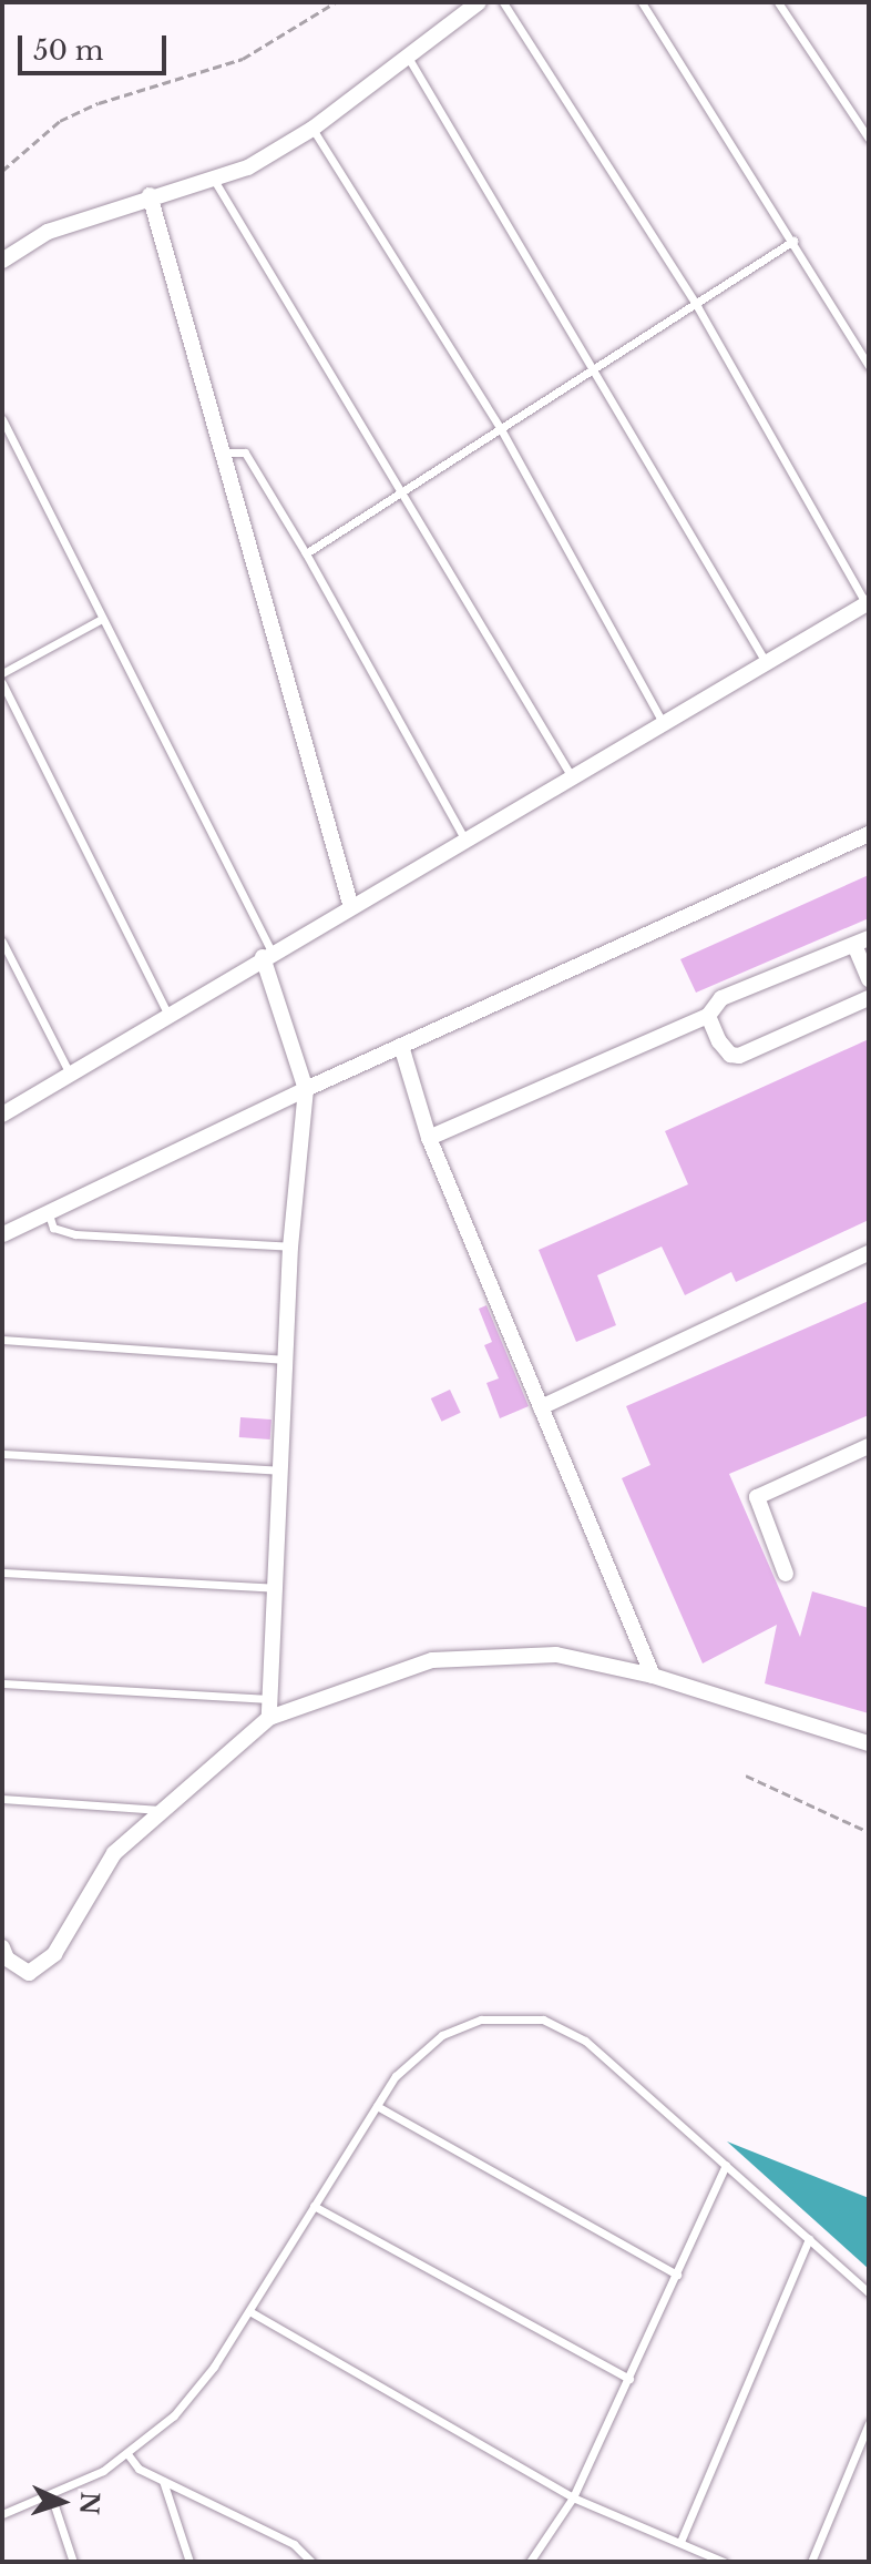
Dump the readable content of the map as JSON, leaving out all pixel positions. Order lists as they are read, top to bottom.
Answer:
{
  "scale_bar": "50 m",
  "north": "right"
}
